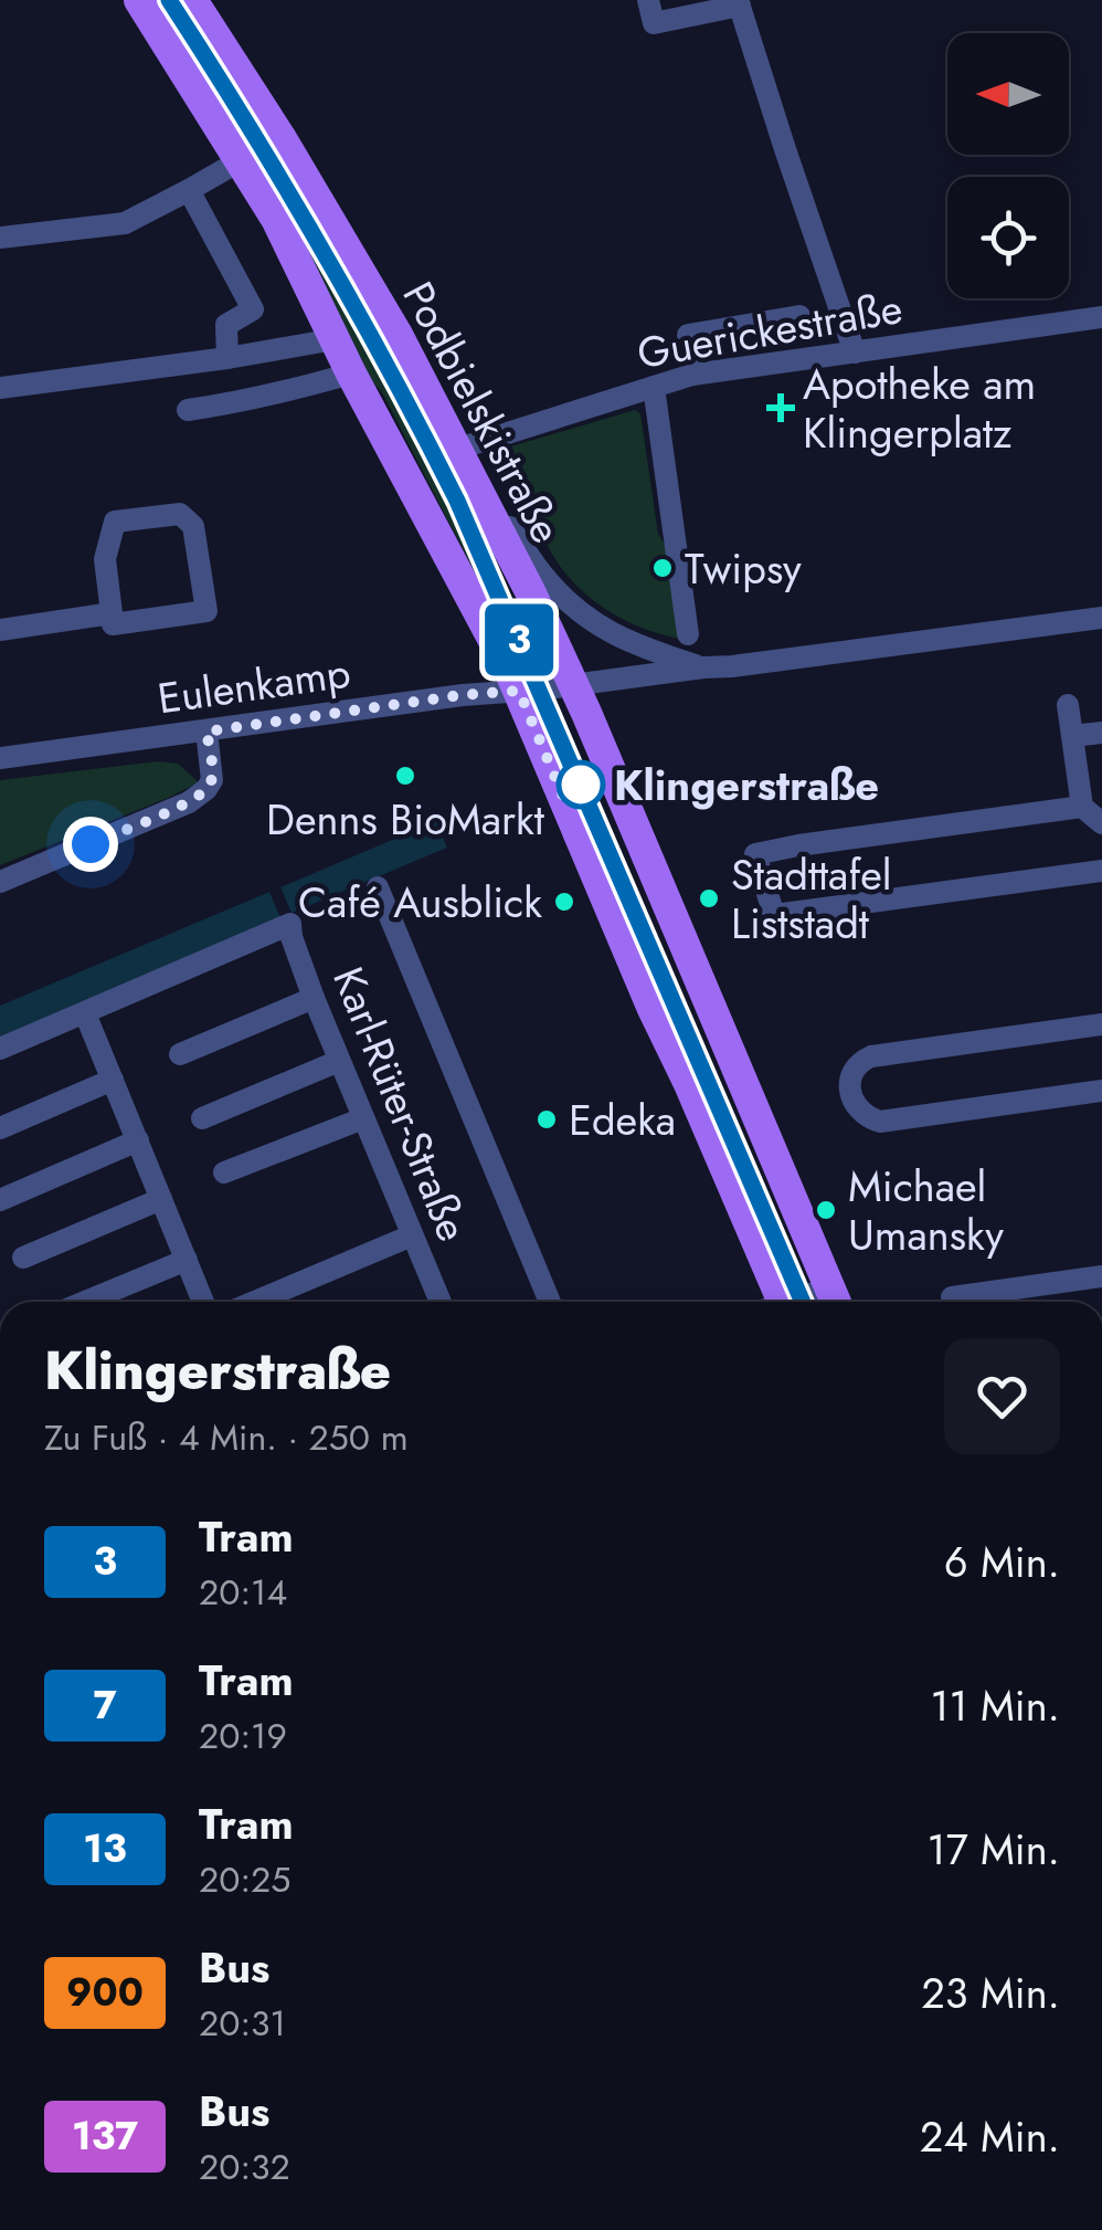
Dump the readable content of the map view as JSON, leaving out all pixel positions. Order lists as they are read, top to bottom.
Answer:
{
  "streets": {
    "main road": ["Podbielskistraße"],
    "street": ["Guerickestraße", "Eulenkamp", "Karl-Rüter-Straße"]
  },
  "crossings": [
    ["Guerickestraße", "Podbielskistraße"]
  ],
  "places": {
    "health": ["Apotheke am Klingerplatz"],
    "other": [
      "Twipsy",
      "Denns BioMarkt",
      "Klingerstraße",
      "Stadttafel Liststadt",
      "Café Ausblick",
      "Edeka",
      "Michael Umansky"
    ]
  },
  "lines": ["tram line 3"],
  "north": "left",
  "page": {
    "on_map": "3",
    "heading": ["Klingerstraße", "Zu Fuß · 4 Min. · 250 m"],
    "list": [
      {
        "mark": "3",
        "name": "Tram",
        "note": "20:14",
        "value": "6 Min."
      },
      {
        "mark": "7",
        "name": "Tram",
        "note": "20:19",
        "value": "11 Min."
      },
      {
        "mark": "13",
        "name": "Tram",
        "note": "20:25",
        "value": "17 Min."
      },
      {
        "mark": "900",
        "name": "Bus",
        "note": "20:31",
        "value": "23 Min."
      },
      {
        "mark": "137",
        "name": "Bus",
        "note": "20:32",
        "value": "24 Min."
      }
    ]
  }
}
